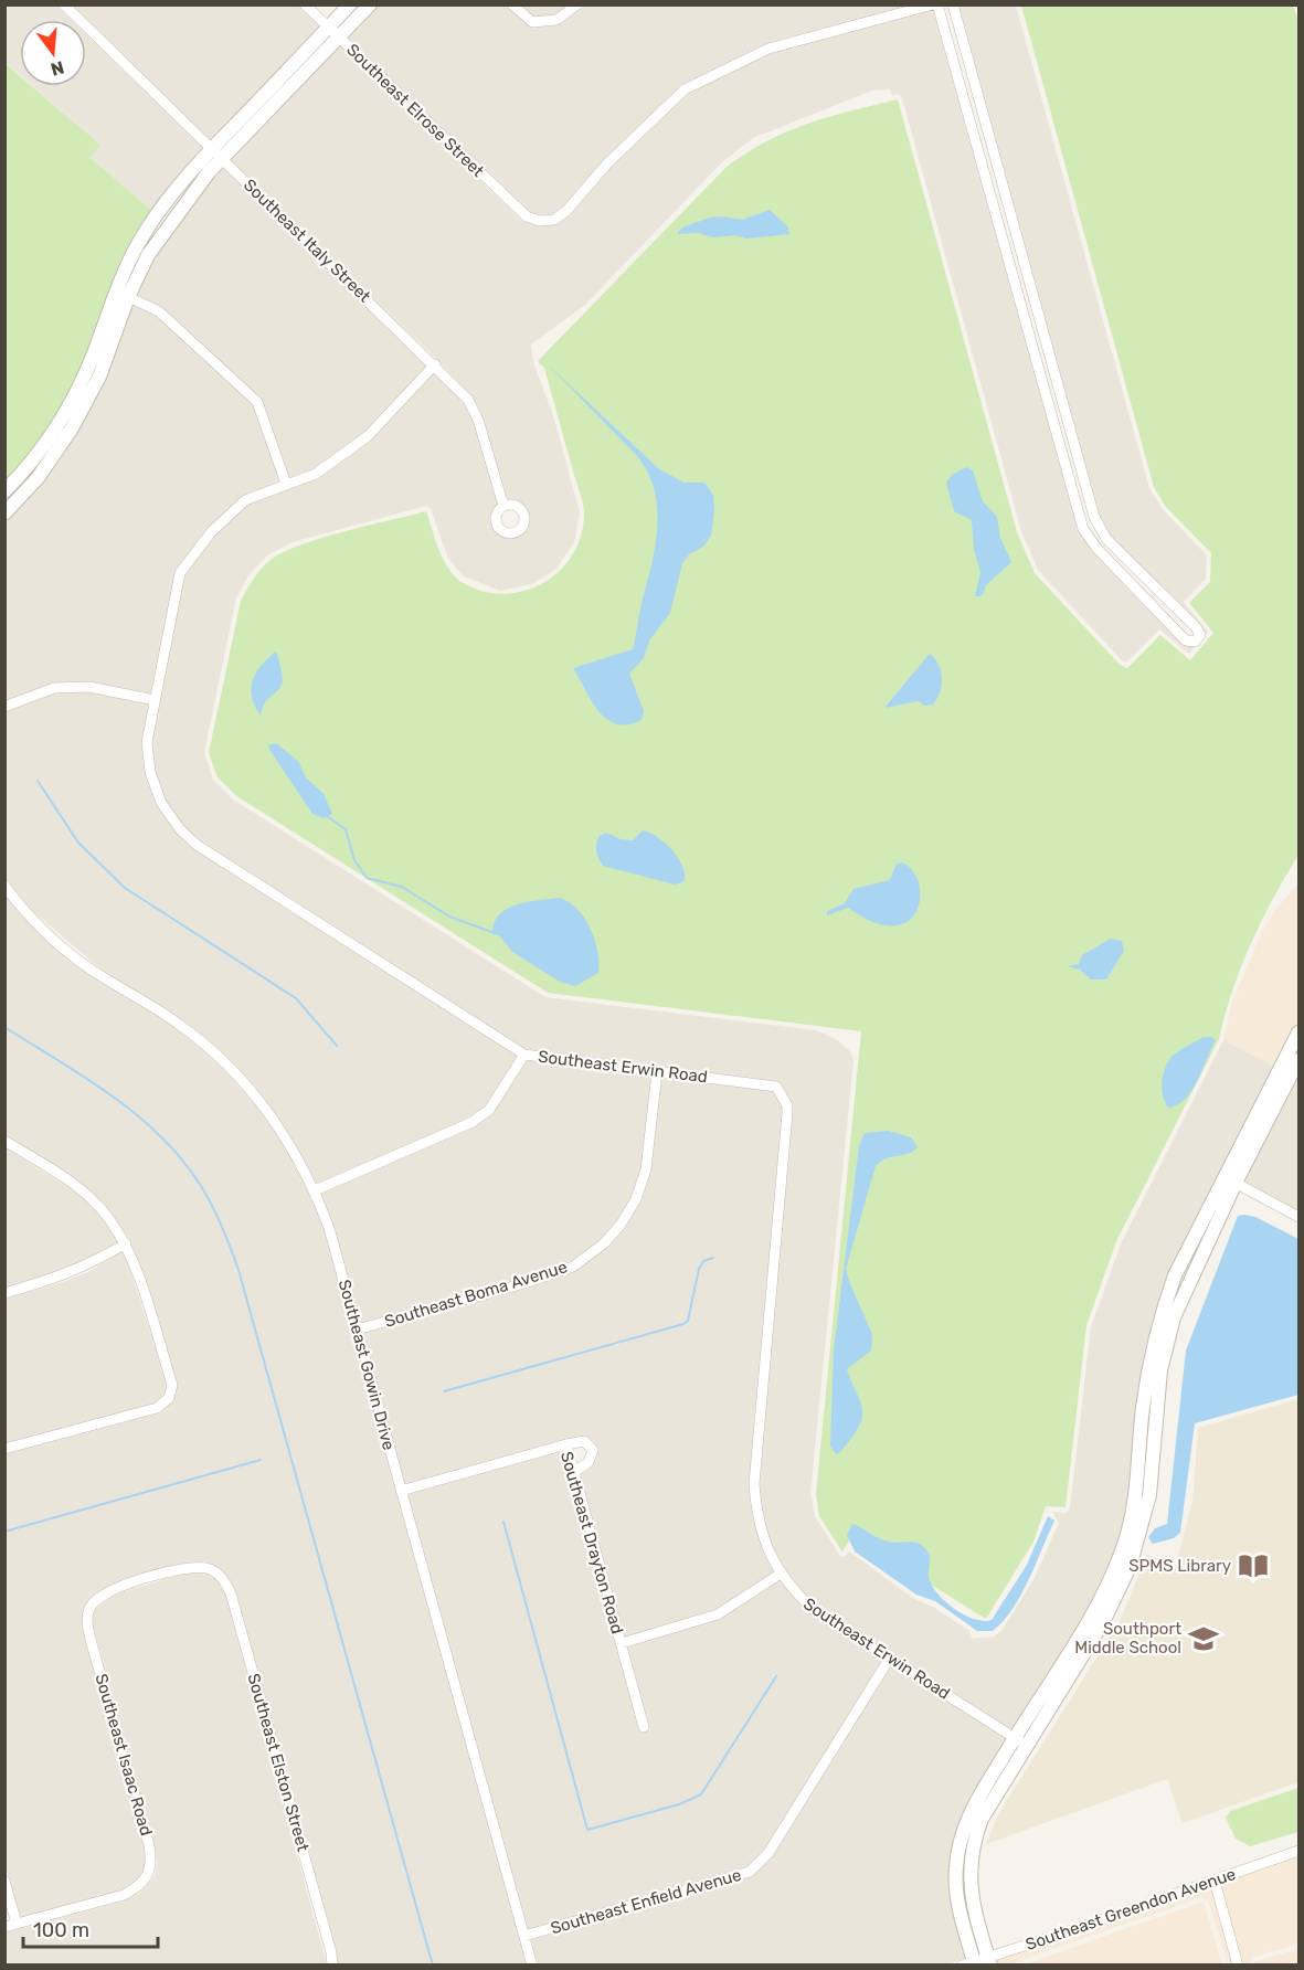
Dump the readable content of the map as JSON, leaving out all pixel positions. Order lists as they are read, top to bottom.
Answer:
{
  "streets": {
    "street": [
      "Southeast Elrose Street",
      "Southeast Italy Street",
      "Southeast Erwin Road",
      "Southeast Boma Avenue",
      "Southeast Gowin Drive",
      "Southeast Drayton Road",
      "Southeast Isaac Road",
      "Southeast Elston Street",
      "Southeast Enfield Avenue",
      "Southeast Greendon Avenue"
    ]
  },
  "crossings": [
    ["Southeast Italy Street", "Southeast Erwin Road"],
    ["Southeast Erwin Road", "Southeast Boma Avenue"],
    ["Southeast Erwin Road", "Southeast Enfield Avenue"],
    ["Southeast Boma Avenue", "Southeast Gowin Drive"],
    ["Southeast Gowin Drive", "Southeast Drayton Road"],
    ["Southeast Gowin Drive", "Southeast Enfield Avenue"],
    ["Southeast Isaac Road", "Southeast Elston Street"]
  ],
  "places": {
    "library": ["SPMS Library"],
    "school or university": ["Southport Middle School"]
  },
  "scale_bar": "100 m",
  "north": "bottom"
}
